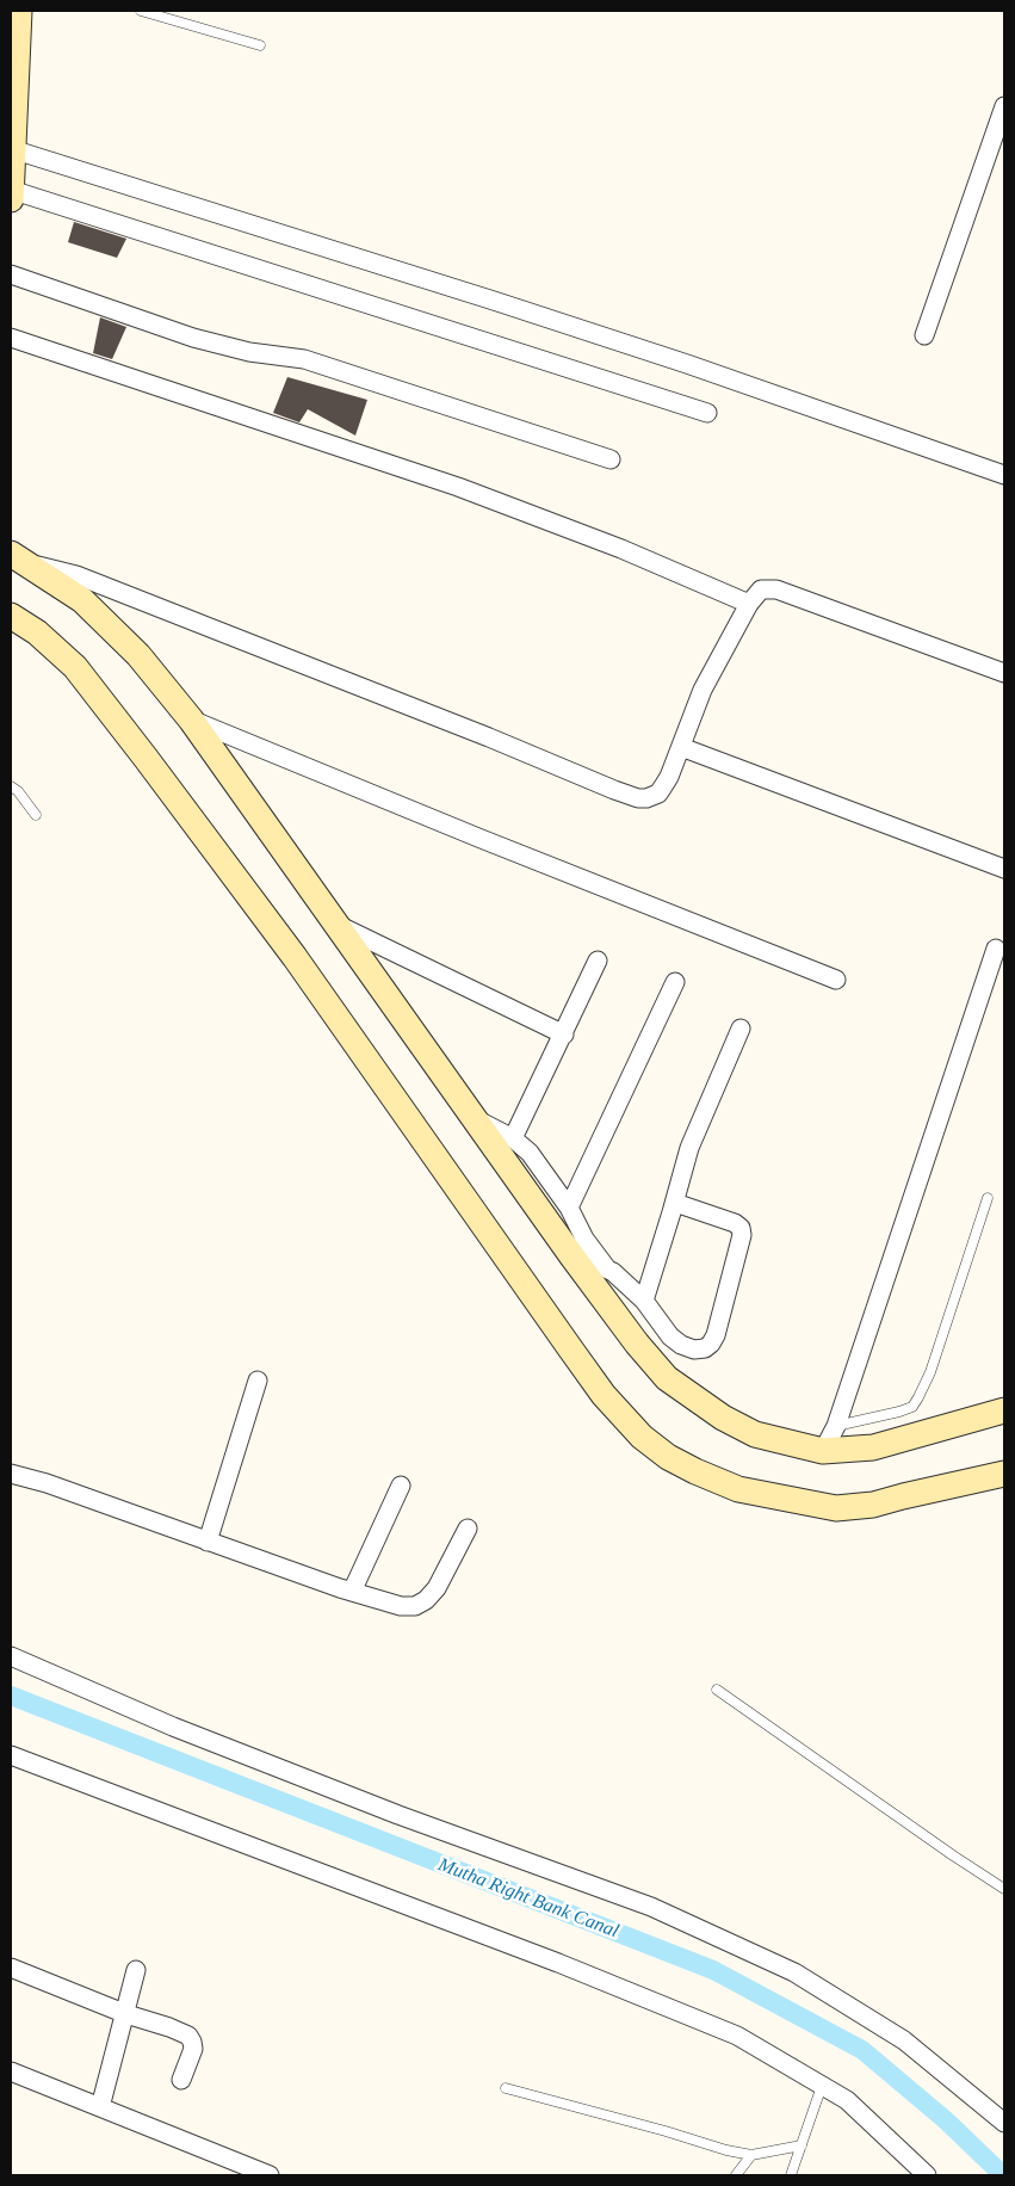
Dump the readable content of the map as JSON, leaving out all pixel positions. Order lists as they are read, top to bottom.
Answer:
{
  "water": ["Mutha Right Bank Canal"]
}
